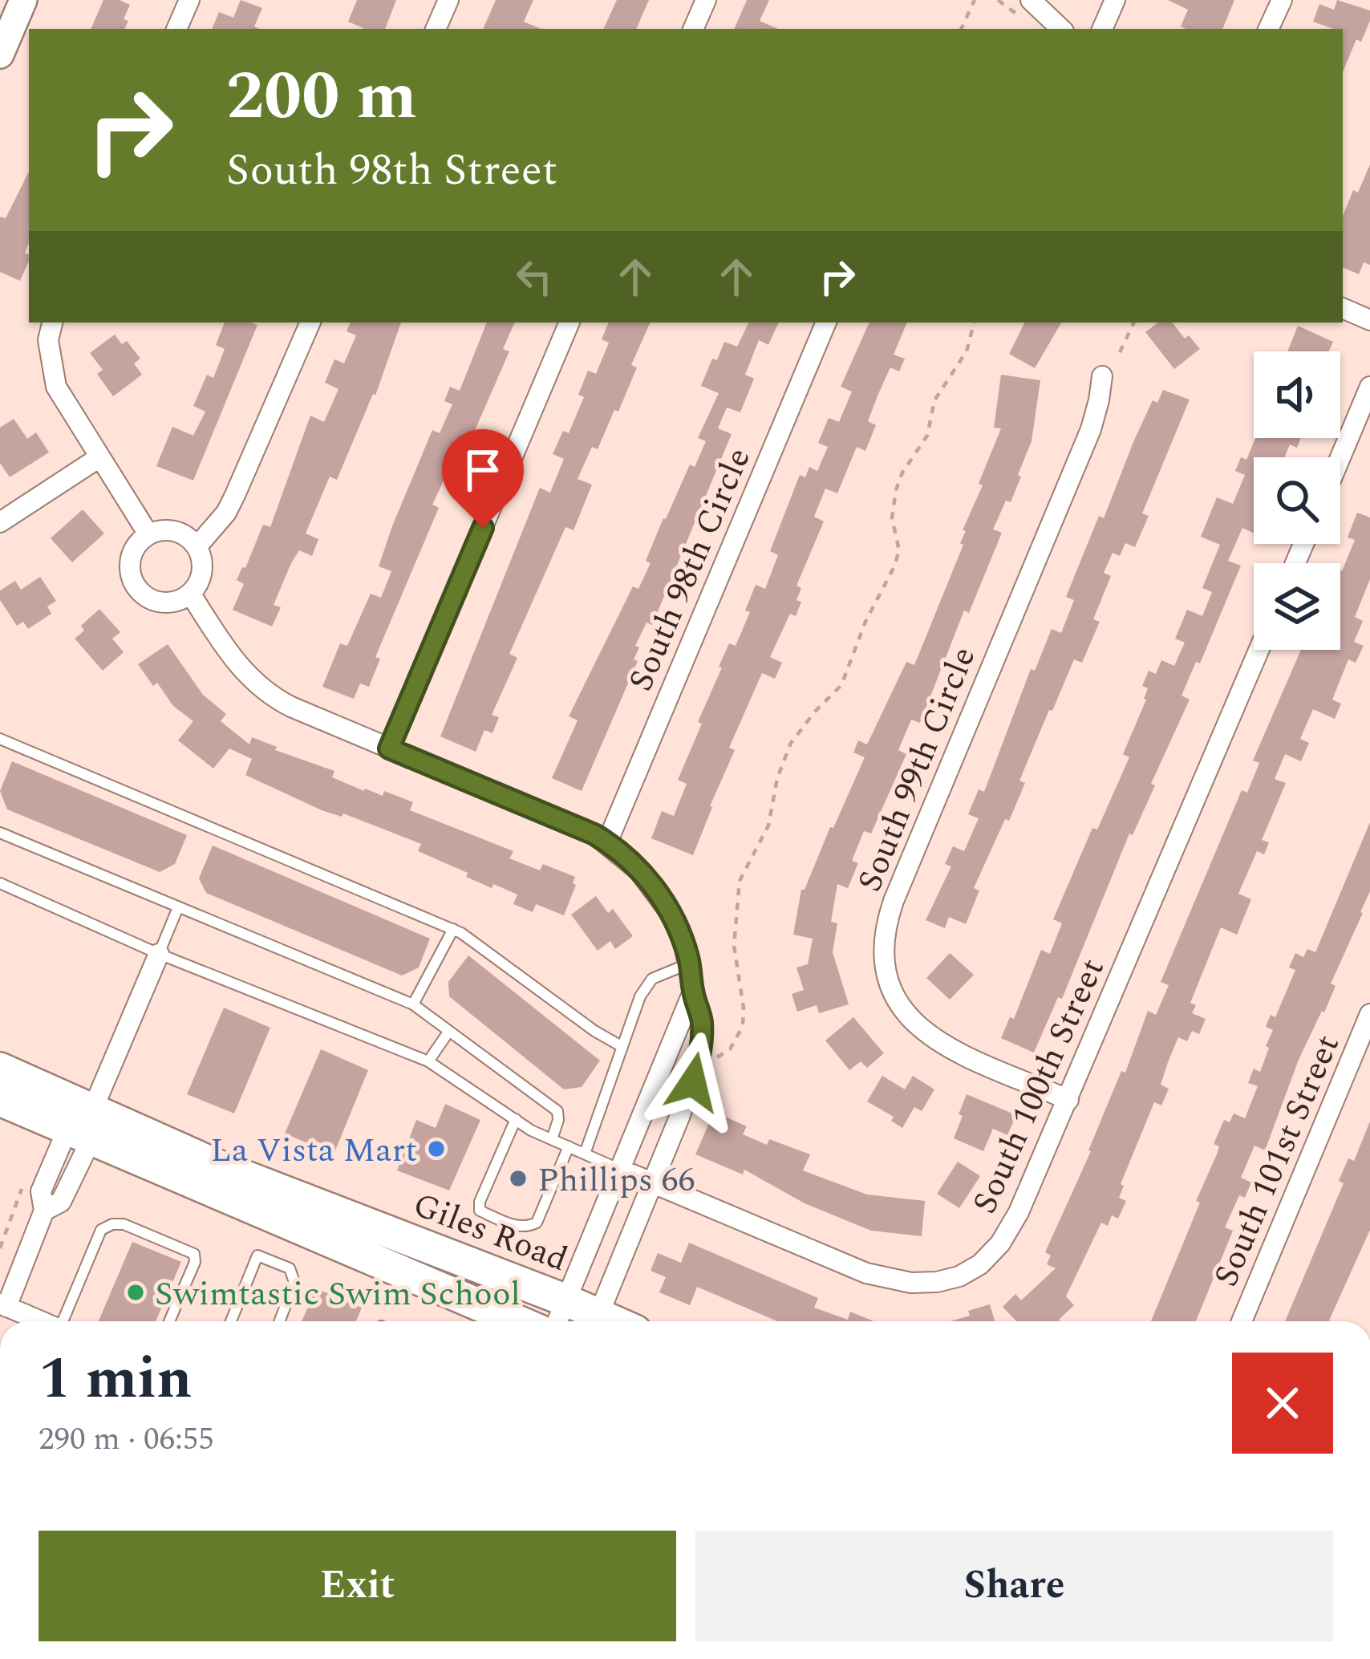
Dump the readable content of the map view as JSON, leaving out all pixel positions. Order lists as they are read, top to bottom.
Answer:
{
  "streets": {
    "main road": ["Giles Road"],
    "street": [
      "South 98th Circle",
      "South 99th Circle",
      "South 100th Street",
      "South 101st Street"
    ]
  },
  "crossings": [
    ["South 99th Circle", "South 100th Street"]
  ],
  "places": ["La Vista Mart", "Phillips 66", "Swimtastic Swim School"],
  "page": {
    "turn": ["200 m", "South 98th Street"],
    "heading": ["1 min", "290 m · 06:55"],
    "buttons": ["Exit", "Share"]
  }
}
